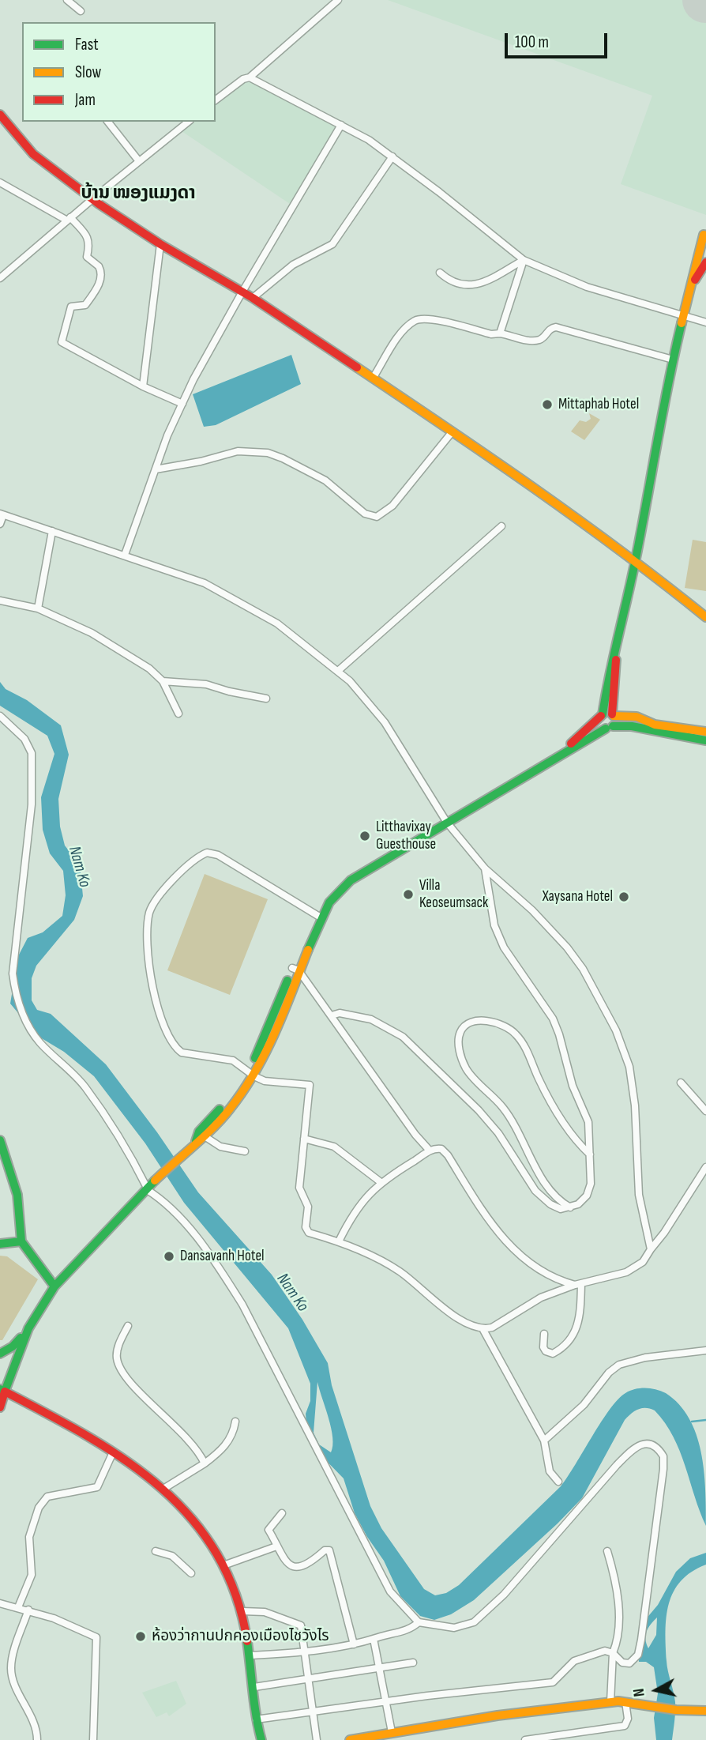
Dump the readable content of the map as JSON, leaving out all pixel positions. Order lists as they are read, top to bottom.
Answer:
{
  "districts": ["ບ້ານ ໜອງແມງດາ"],
  "water": ["Nam Ko"],
  "places": [
    "Mittaphab Hotel",
    "Litthavixay Guesthouse",
    "Villa Keoseumsack",
    "Xaysana Hotel",
    "Dansavanh Hotel",
    "ห้องว่ากานปกคองเมืองไชวังไร"
  ],
  "legend": ["Fast", "Slow", "Jam"],
  "scale_bar": "100 m",
  "north": "left"
}
